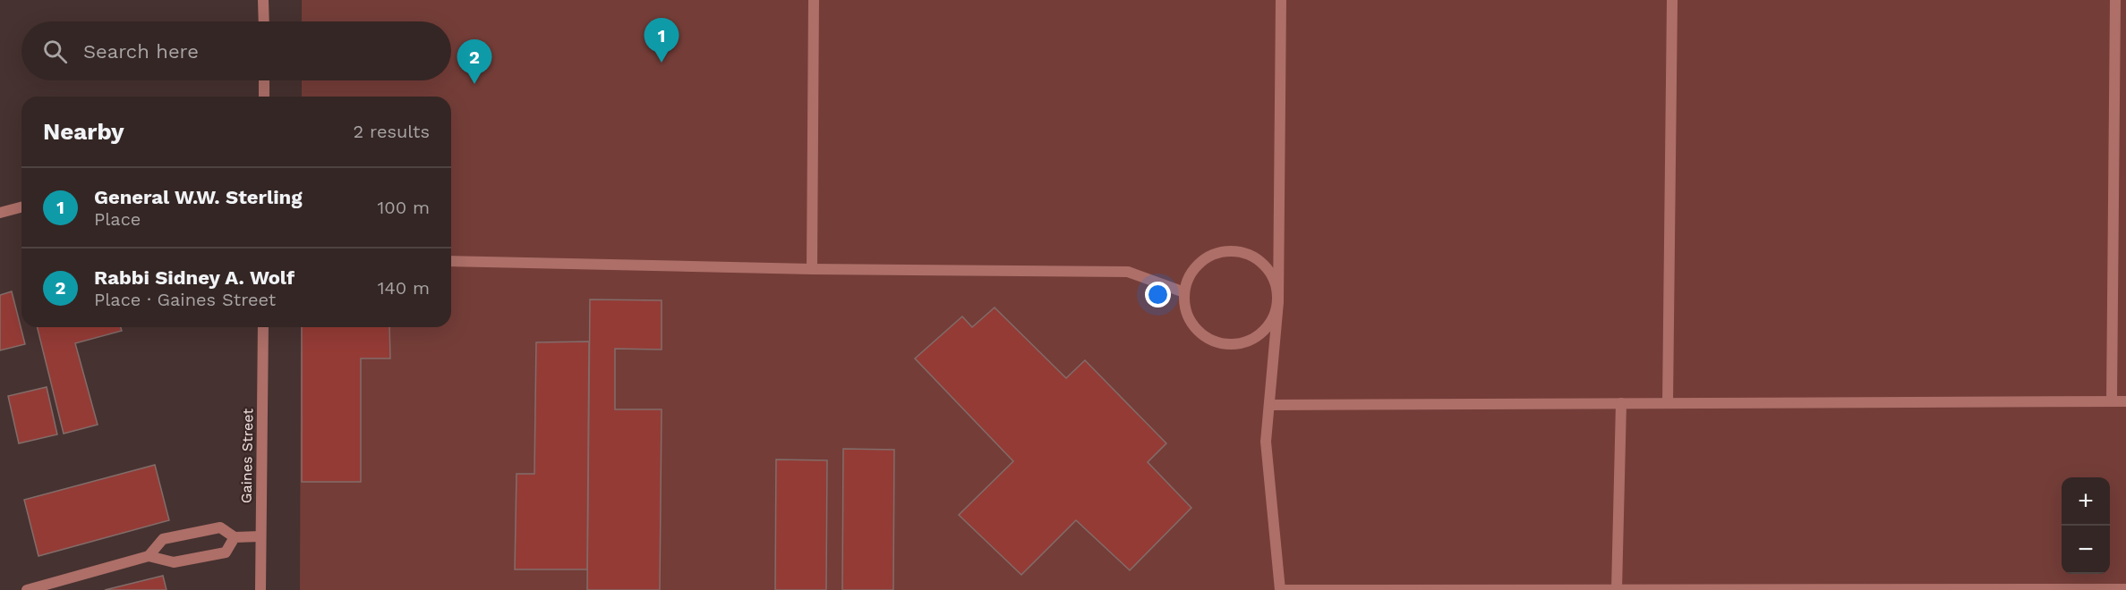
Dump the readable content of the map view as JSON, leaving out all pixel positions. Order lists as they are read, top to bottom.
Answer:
{
  "streets": {
    "street": ["Gaines Street"]
  },
  "page": {
    "pins": ["1", "2"],
    "search": "Search here",
    "heading": ["Nearby", "2 results"],
    "list": [
      {
        "mark": "1",
        "name": "General W.W. Sterling",
        "note": "Place",
        "value": "100 m"
      },
      {
        "mark": "2",
        "name": "Rabbi Sidney A. Wolf",
        "note": "Place · Gaines Street",
        "value": "140 m"
      }
    ],
    "map_buttons": ["+", "−"]
  }
}
